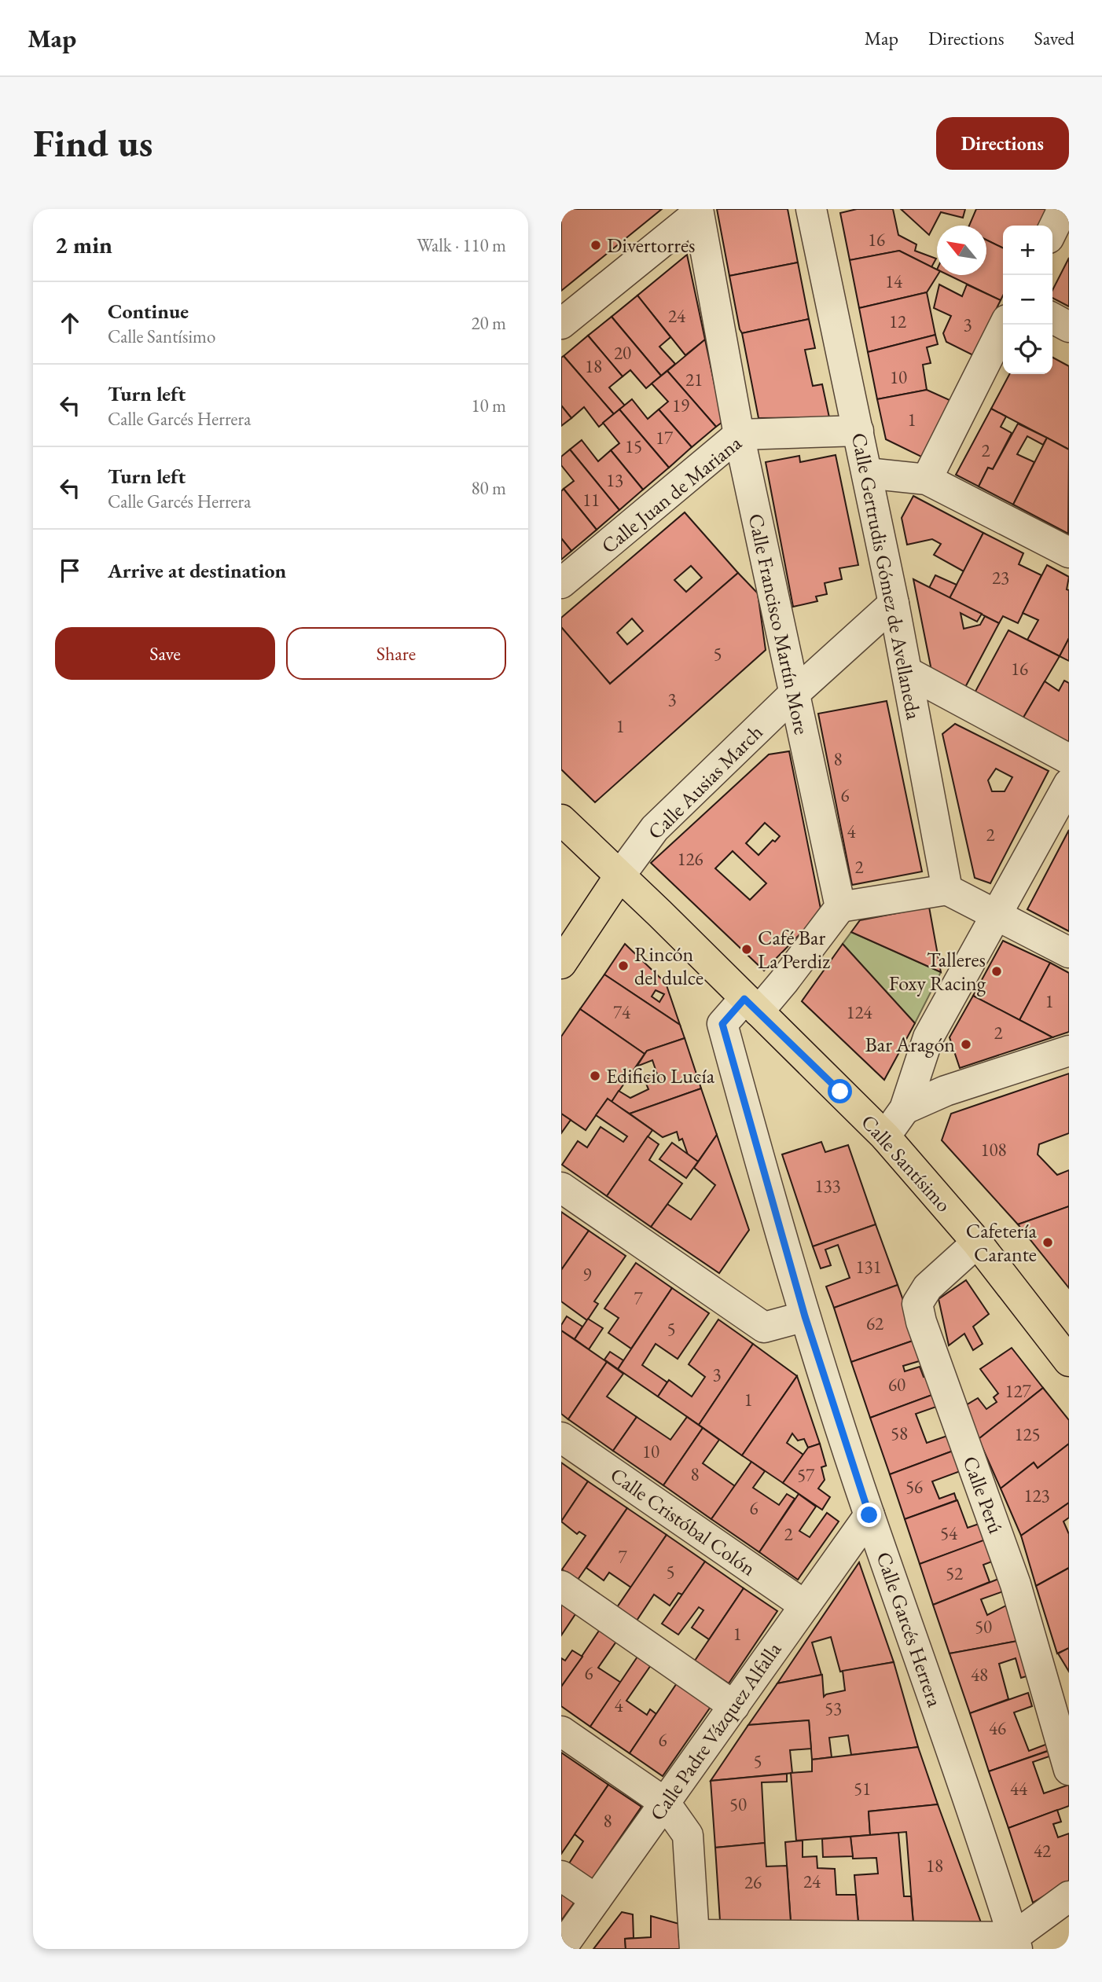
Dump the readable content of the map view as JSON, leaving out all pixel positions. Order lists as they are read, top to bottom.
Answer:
{
  "streets": {
    "main road": ["Calle Santísimo"],
    "street": [
      "Calle Juan de Mariana",
      "Calle Gertrudis Gómez de Avellaneda",
      "Calle Francisco Martín More",
      "Calle Ausias March",
      "Calle Perú",
      "Calle Cristóbal Colón",
      "Calle Garcés Herrera",
      "Calle Padre Vázquez Alfalla"
    ]
  },
  "crossings": [
    ["Calle Juan de Mariana", "Calle Gertrudis Gómez de Avellaneda"],
    ["Calle Juan de Mariana", "Calle Francisco Martín More"],
    ["Calle Gertrudis Gómez de Avellaneda", "Calle Ausias March"],
    ["Calle Francisco Martín More", "Calle Ausias March"],
    ["Calle Ausias March", "Calle Santísimo"],
    ["Calle Santísimo", "Calle Perú"],
    ["Calle Santísimo", "Calle Garcés Herrera"],
    ["Calle Cristóbal Colón", "Calle Padre Vázquez Alfalla"],
    ["Calle Garcés Herrera", "Calle Padre Vázquez Alfalla"]
  ],
  "places": [
    "Divertorres",
    "Café Bar La Perdiz",
    "Rincón del dulce",
    "Talleres Foxy Racing",
    "Bar Aragón",
    "Edificio Lucía",
    "Cafetería Carante"
  ],
  "house_numbers": [
    "16",
    "14",
    "24",
    "12",
    "3",
    "20",
    "18",
    "10",
    "21",
    "19",
    "1",
    "17",
    "15",
    "2",
    "13",
    "11",
    "23",
    "5",
    "16",
    "3",
    "1",
    "8",
    "6",
    "4",
    "2",
    "126",
    "2",
    "1",
    "74",
    "124",
    "2",
    "108",
    "133",
    "131",
    "9",
    "7",
    "62",
    "5",
    "3",
    "60",
    "127",
    "1",
    "58",
    "125",
    "10",
    "8",
    "57",
    "56",
    "123",
    "6",
    "54",
    "2",
    "7",
    "5",
    "52",
    "50",
    "1",
    "6",
    "48",
    "4",
    "53",
    "46",
    "6",
    "5",
    "51",
    "44",
    "50",
    "8",
    "42",
    "18",
    "24",
    "26"
  ],
  "north": "top left",
  "page": {
    "header": "Map",
    "nav": ["Map", "Directions", "Saved"],
    "buttons": [
      "Directions",
      ["Save", "Share"]
    ],
    "title": "Find us",
    "heading": ["2 min", "Walk · 110 m"],
    "map_buttons": ["+", "−"],
    "list": [
      ["Continue", "Calle Santísimo", "20 m"],
      ["Turn left", "Calle Garcés Herrera", "10 m"],
      ["Turn left", "Calle Garcés Herrera", "80 m"],
      "Arrive at destination"
    ]
  }
}
